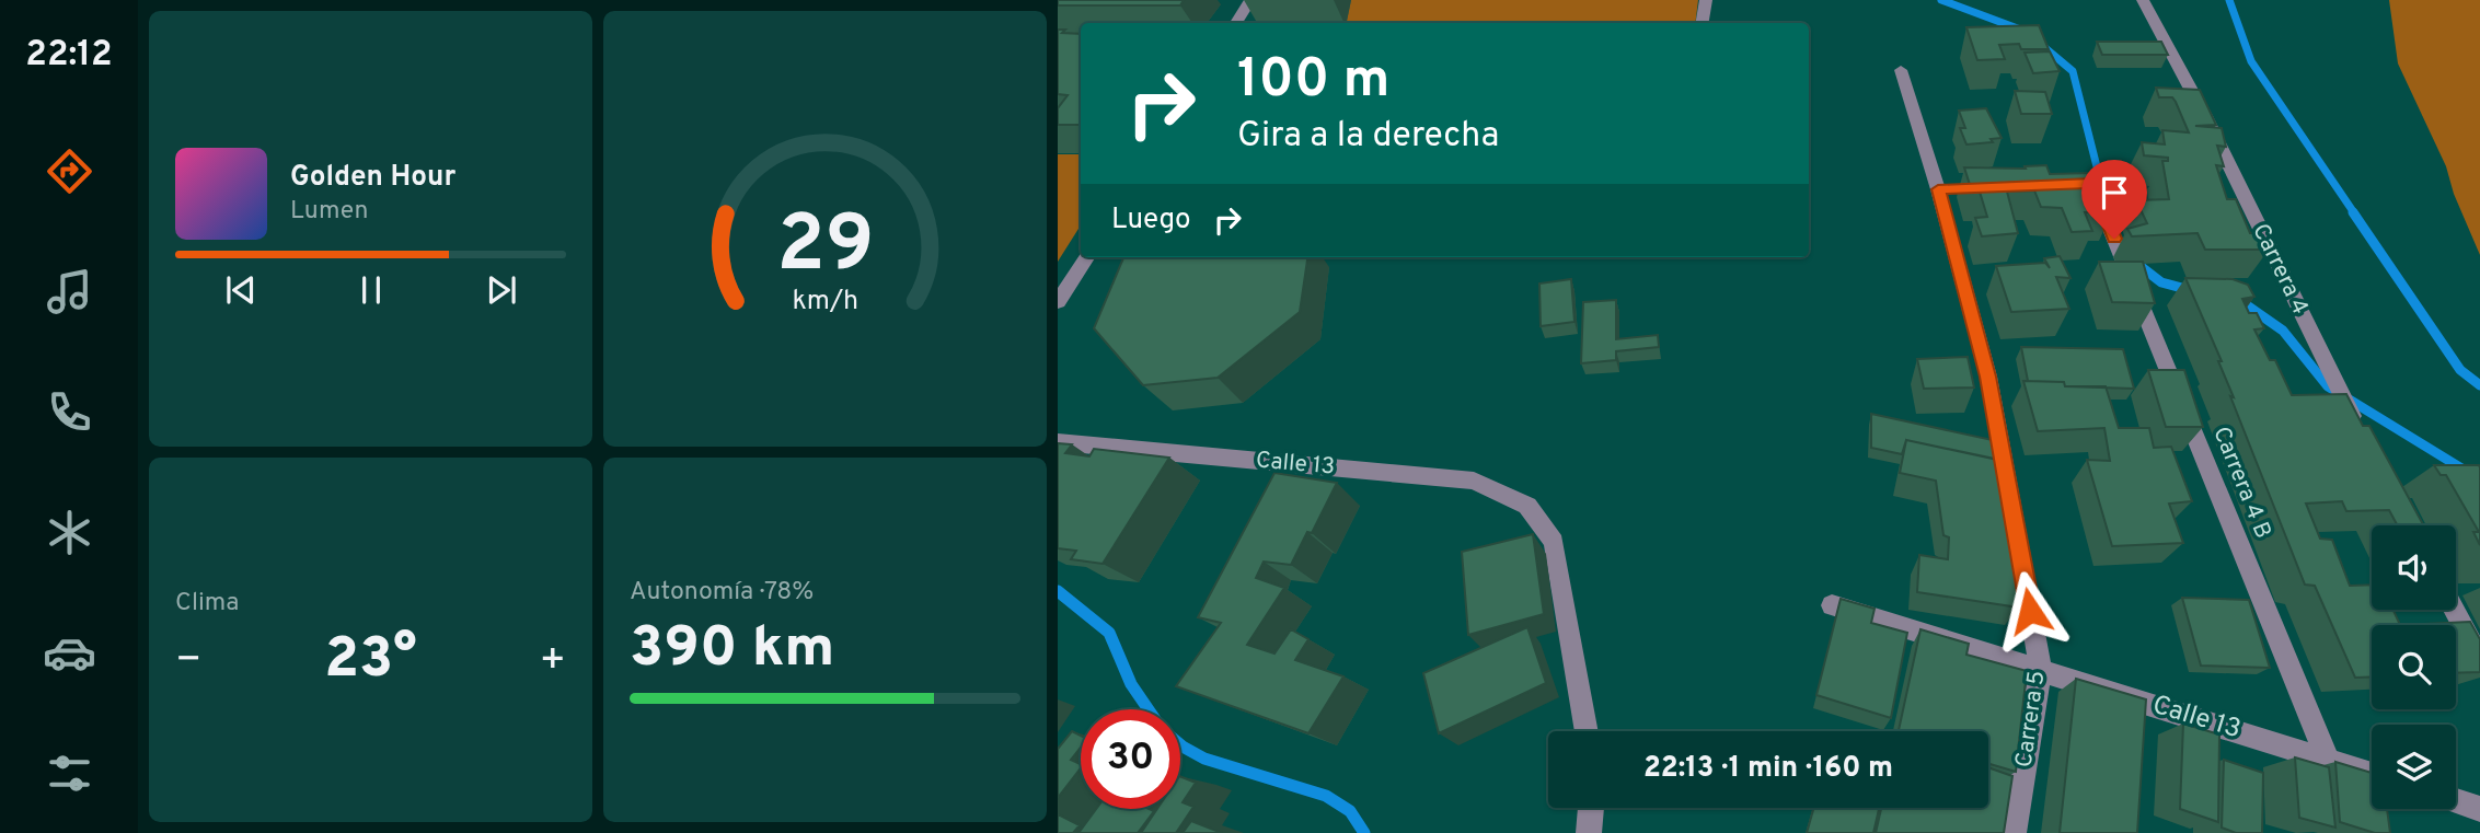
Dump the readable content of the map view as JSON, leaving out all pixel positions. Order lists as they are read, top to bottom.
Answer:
{
  "streets": {
    "street": [
      "Carrera 4",
      "Calle 13",
      "Carrera 4 B",
      "Carrera 5"
    ]
  },
  "crossings": [
    ["Calle 13", "Carrera 4 B"],
    ["Calle 13", "Carrera 5"]
  ],
  "page": {
    "tabs": "22:12",
    "turn": ["100 m", "Gira a la derecha"],
    "song": ["Golden Hour", "Lumen"],
    "then": "Luego",
    "tile": [
      "Clima",
      ["Autonomía · 78%", "390 km"]
    ],
    "heat": ["−", "23°", "+"],
    "limit": "30",
    "trip": "22:13 · 1 min · 160 m",
    "gauge": ["29", "km/h"]
  }
}
